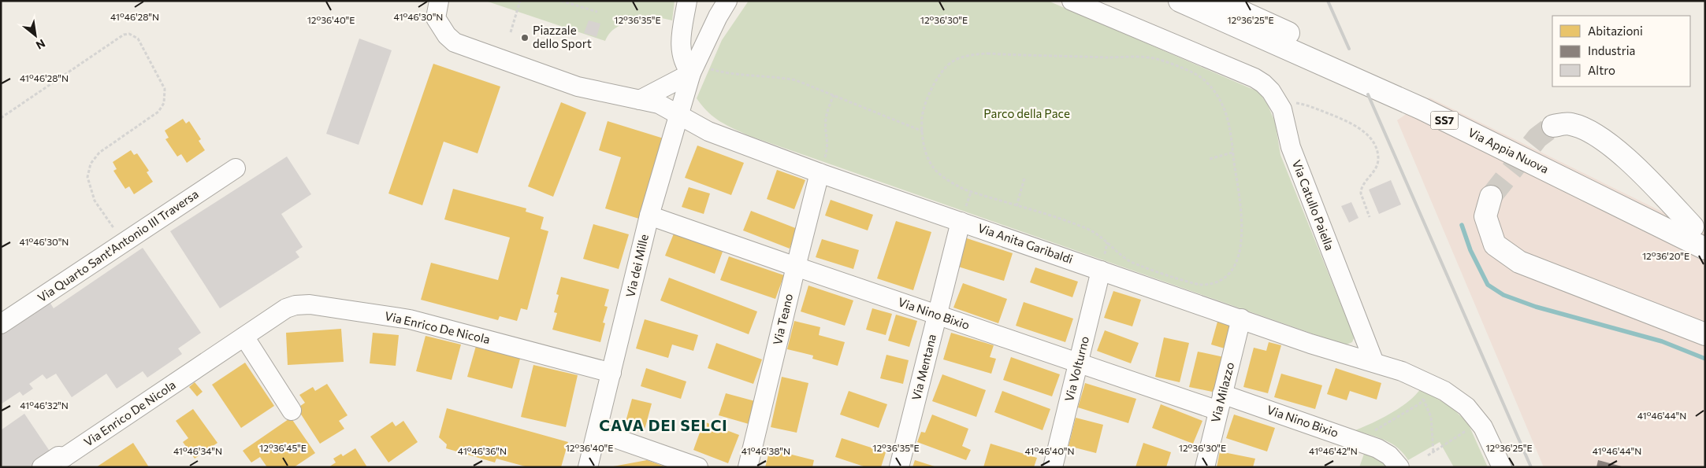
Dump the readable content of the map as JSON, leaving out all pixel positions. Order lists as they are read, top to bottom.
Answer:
{
  "streets": {
    "main road": ["SS7", "Via Appia Nuova"],
    "street": [
      "Via Catullo Paiella",
      "Via Anita Garibaldi",
      "Via Quarto Sant'Antonio III Traversa",
      "Via dei Mille",
      "Via Nino Bixio",
      "Via Teano",
      "Via Enrico De Nicola",
      "Via Mentana",
      "Via Volturno",
      "Via Milazzo"
    ]
  },
  "crossings": [
    ["Via Catullo Paiella", "Via Anita Garibaldi"],
    ["Via Anita Garibaldi", "Via dei Mille"],
    ["Via Anita Garibaldi", "Via Teano"],
    ["Via Anita Garibaldi", "Via Mentana"],
    ["Via Anita Garibaldi", "Via Volturno"],
    ["Via Anita Garibaldi", "Via Milazzo"],
    ["Via dei Mille", "Via Nino Bixio"],
    ["Via dei Mille", "Via Enrico De Nicola"],
    ["Via Nino Bixio", "Via Teano"],
    ["Via Nino Bixio", "Via Mentana"],
    ["Via Nino Bixio", "Via Volturno"],
    ["Via Nino Bixio", "Via Milazzo"]
  ],
  "districts": ["CAVA DEI SELCI"],
  "parks": ["Parco della Pace"],
  "places": ["Piazzale dello Sport"],
  "legend": ["Abitazioni", "Industria", "Altro"],
  "north": "bottom right",
  "coordinates": [
    "41°46'28\"N",
    "41°46'30\"N",
    "12°36'40\"E",
    "12°36'35\"E",
    "12°36'30\"E",
    "12°36'25\"E",
    "12°36'20\"E",
    "41°46'32\"N",
    "41°46'44\"N",
    "12°36'45\"E",
    "41°46'34\"N",
    "41°46'36\"N",
    "41°46'38\"N",
    "41°46'40\"N",
    "41°46'42\"N"
  ]
}
